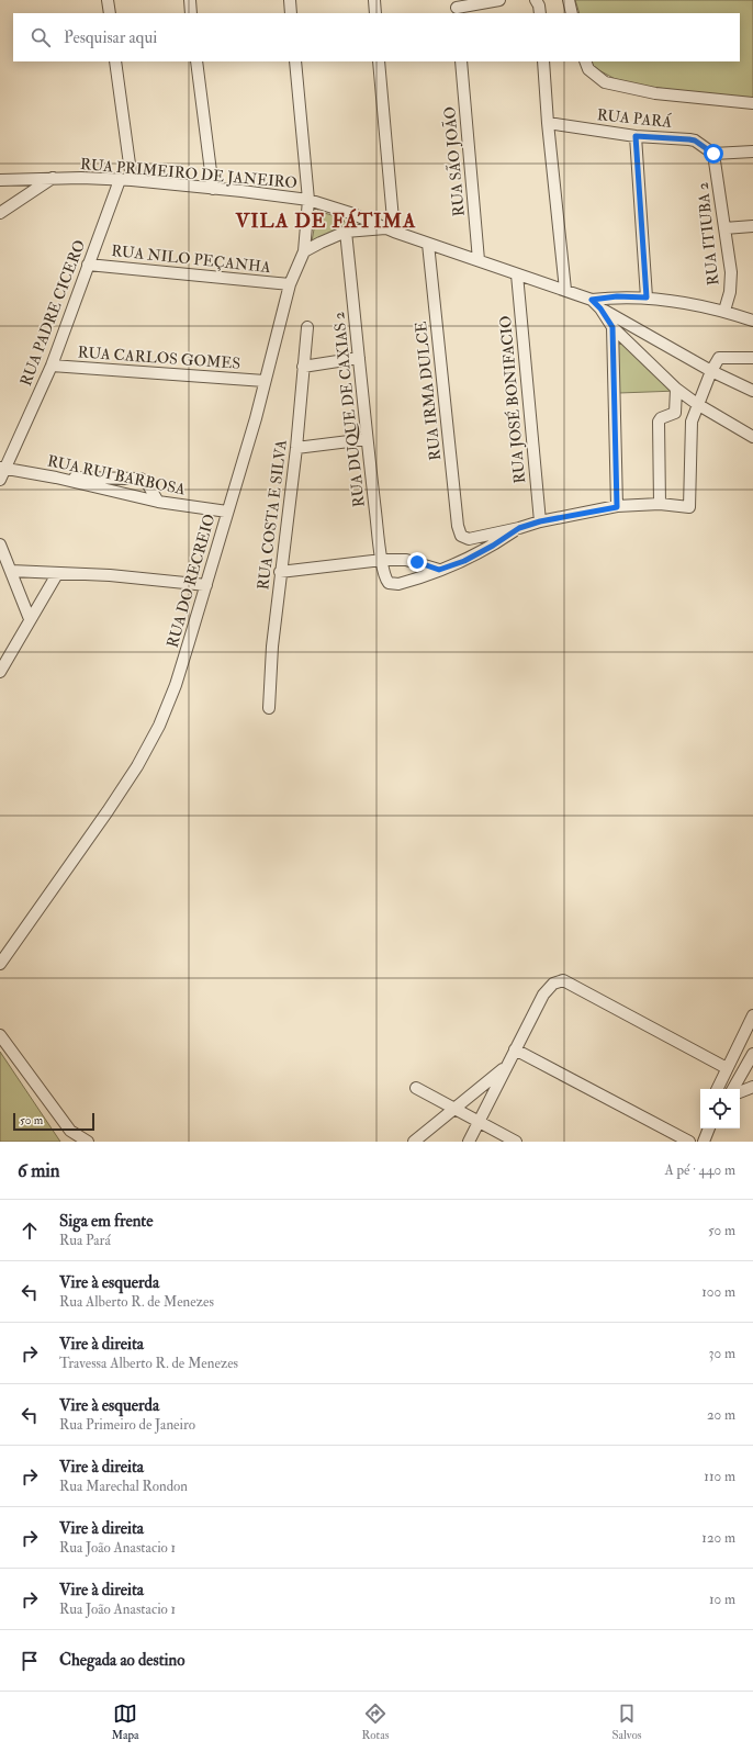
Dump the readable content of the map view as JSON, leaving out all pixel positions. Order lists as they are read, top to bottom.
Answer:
{
  "streets": {
    "street": [
      "RUA PARÁ",
      "RUA SÃO JOÃO",
      "RUA PRIMEIRO DE JANEIRO",
      "RUA ITIUBA 2",
      "RUA NILO PEÇANHA",
      "RUA PADRE CICERO",
      "RUA CARLOS GOMES",
      "RUA IRMA DULCE",
      "RUA JOSÉ BONIFACIO",
      "RUA DUQUE DE CAXIAS 2",
      "RUA RUI BARBOSA",
      "RUA COSTA E SILVA",
      "RUA DO RECREIO"
    ]
  },
  "crossings": [
    ["RUA PARÁ", "RUA ITIUBA 2"],
    ["RUA SÃO JOÃO", "RUA PRIMEIRO DE JANEIRO"],
    ["RUA PRIMEIRO DE JANEIRO", "RUA PADRE CICERO"],
    ["RUA PRIMEIRO DE JANEIRO", "RUA IRMA DULCE"],
    ["RUA PRIMEIRO DE JANEIRO", "RUA JOSÉ BONIFACIO"],
    ["RUA PRIMEIRO DE JANEIRO", "RUA DO RECREIO"],
    ["RUA NILO PEÇANHA", "RUA PADRE CICERO"],
    ["RUA NILO PEÇANHA", "RUA DO RECREIO"],
    ["RUA PADRE CICERO", "RUA CARLOS GOMES"],
    ["RUA PADRE CICERO", "RUA RUI BARBOSA"],
    ["RUA CARLOS GOMES", "RUA DO RECREIO"],
    ["RUA RUI BARBOSA", "RUA DO RECREIO"]
  ],
  "districts": ["VILA DE FÁTIMA"],
  "scale_bar": "50 m",
  "page": {
    "search": "Pesquisar aqui",
    "scale": "50 m",
    "heading": ["6 min", "A pé · 440 m"],
    "list": [
      ["Siga em frente", "Rua Pará", "50 m"],
      ["Vire à esquerda", "Rua Alberto R. de Menezes", "100 m"],
      ["Vire à direita", "Travessa Alberto R. de Menezes", "30 m"],
      ["Vire à esquerda", "Rua Primeiro de Janeiro", "20 m"],
      ["Vire à direita", "Rua Marechal Rondon", "110 m"],
      ["Vire à direita", "Rua João Anastacio 1", "120 m"],
      ["Vire à direita", "Rua João Anastacio 1", "10 m"],
      "Chegada ao destino"
    ],
    "nav": ["Mapa", "Rotas", "Salvos"]
  }
}
